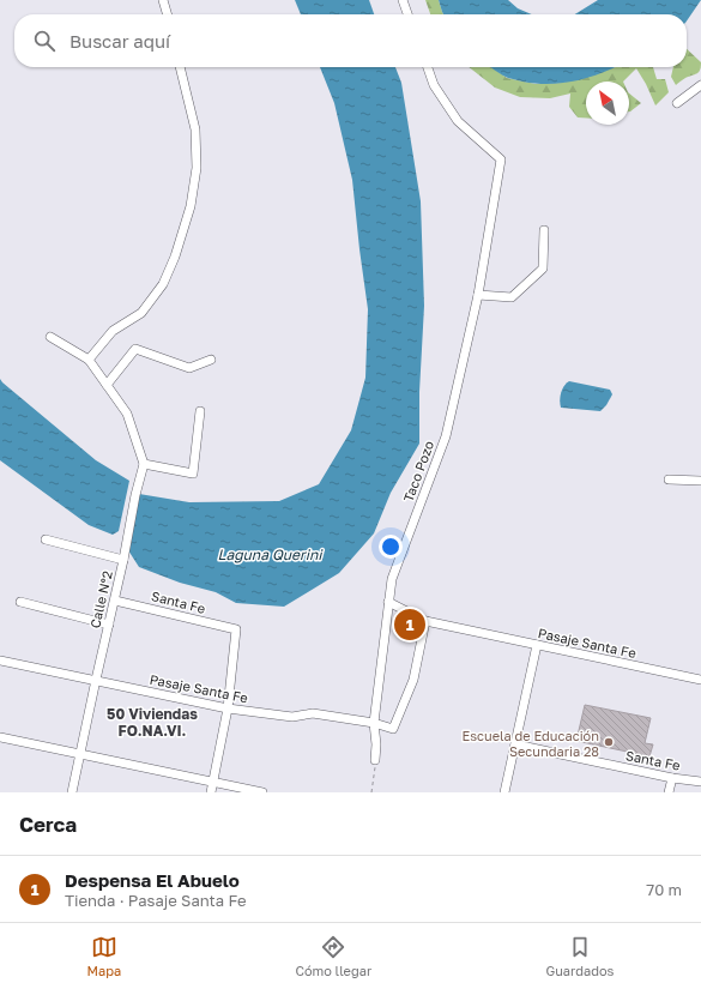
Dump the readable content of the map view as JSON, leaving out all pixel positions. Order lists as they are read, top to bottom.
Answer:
{
  "streets": {
    "street": [
      "Taco Pozo",
      "Calle N°2",
      "Santa Fe",
      "Pasaje Santa Fe"
    ]
  },
  "crossings": [
    ["Taco Pozo", "Pasaje Santa Fe"],
    ["Calle N°2", "Santa Fe"],
    ["Calle N°2", "Pasaje Santa Fe"],
    ["Santa Fe", "Pasaje Santa Fe"]
  ],
  "districts": ["50 Viviendas FO.NA.VI."],
  "water": ["Laguna Querini"],
  "places": ["Escuela de Educación Secundaria 28"],
  "north": "top left",
  "page": {
    "search": "Buscar aquí",
    "pins": "1",
    "heading": "Cerca",
    "list": [
      {
        "mark": "1",
        "name": "Despensa El Abuelo",
        "note": "Tienda · Pasaje Santa Fe",
        "value": "70 m"
      }
    ],
    "nav": ["Mapa", "Cómo llegar", "Guardados"]
  }
}
